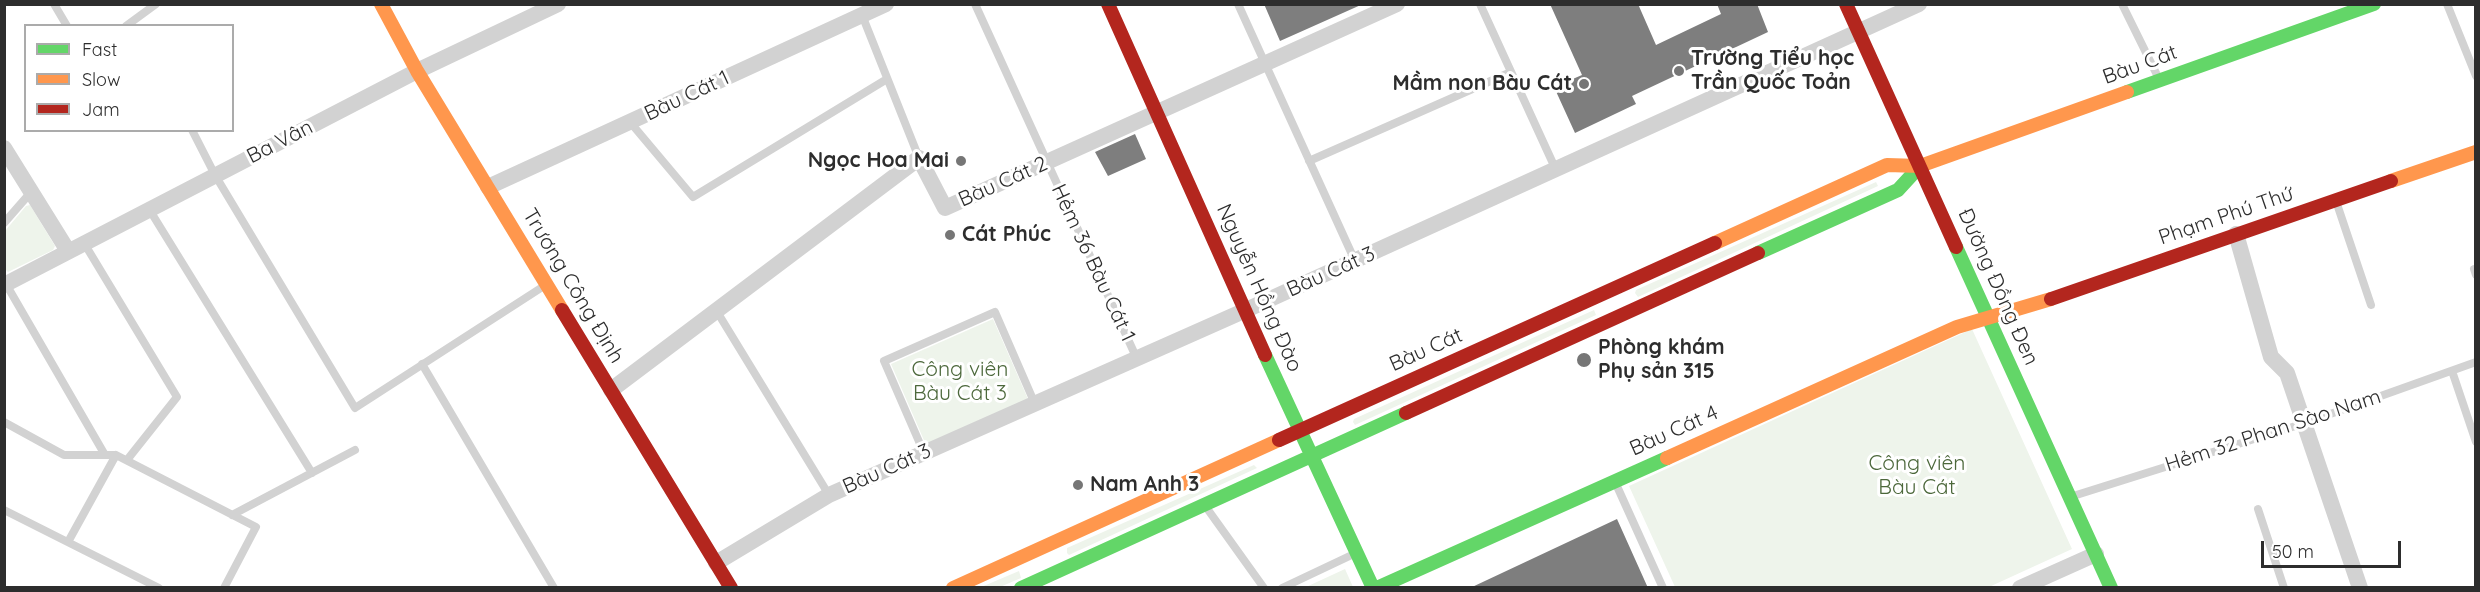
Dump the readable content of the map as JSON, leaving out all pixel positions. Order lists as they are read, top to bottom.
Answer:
{
  "streets": {
    "street": [
      "Bàu Cát",
      "Bàu Cát 1",
      "Ba Vân",
      "Bàu Cát 2",
      "Phạm Phú Thứ",
      "Bàu Cát 3",
      "Trương Công Định",
      "Đường Đồng Đen",
      "Nguyễn Hồng Đào",
      "Bàu Cát 4"
    ],
    "lane": ["Hẻm 36 Bàu Cát 1", "Hẻm 32 Phan Sào Nam"]
  },
  "crossings": [
    ["Bàu Cát", "Đường Đồng Đen"],
    ["Bàu Cát", "Nguyễn Hồng Đào"],
    ["Bàu Cát 1", "Trương Công Định"],
    ["Ba Vân", "Trương Công Định"],
    ["Bàu Cát 2", "Hẻm 36 Bàu Cát 1"],
    ["Bàu Cát 2", "Nguyễn Hồng Đào"],
    ["Phạm Phú Thứ", "Đường Đồng Đen"],
    ["Phạm Phú Thứ", "Bàu Cát 4"],
    ["Hẻm 36 Bàu Cát 1", "Bàu Cát 3"],
    ["Bàu Cát 3", "Trương Công Định"],
    ["Bàu Cát 3", "Đường Đồng Đen"],
    ["Bàu Cát 3", "Nguyễn Hồng Đào"],
    ["Đường Đồng Đen", "Bàu Cát 4"],
    ["Đường Đồng Đen", "Hẻm 32 Phan Sào Nam"],
    ["Nguyễn Hồng Đào", "Bàu Cát 4"]
  ],
  "parks": ["Công viên Bàu Cát 3", "Công viên Bàu Cát"],
  "places": [
    "Trường Tiểu học Trần Quốc Toản",
    "Mầm non Bàu Cát",
    "Ngọc Hoa Mai",
    "Cát Phúc",
    "Phòng khám Phụ sản 315",
    "Nam Anh 3"
  ],
  "legend": ["Fast", "Slow", "Jam"],
  "scale_bar": "50 m"
}
